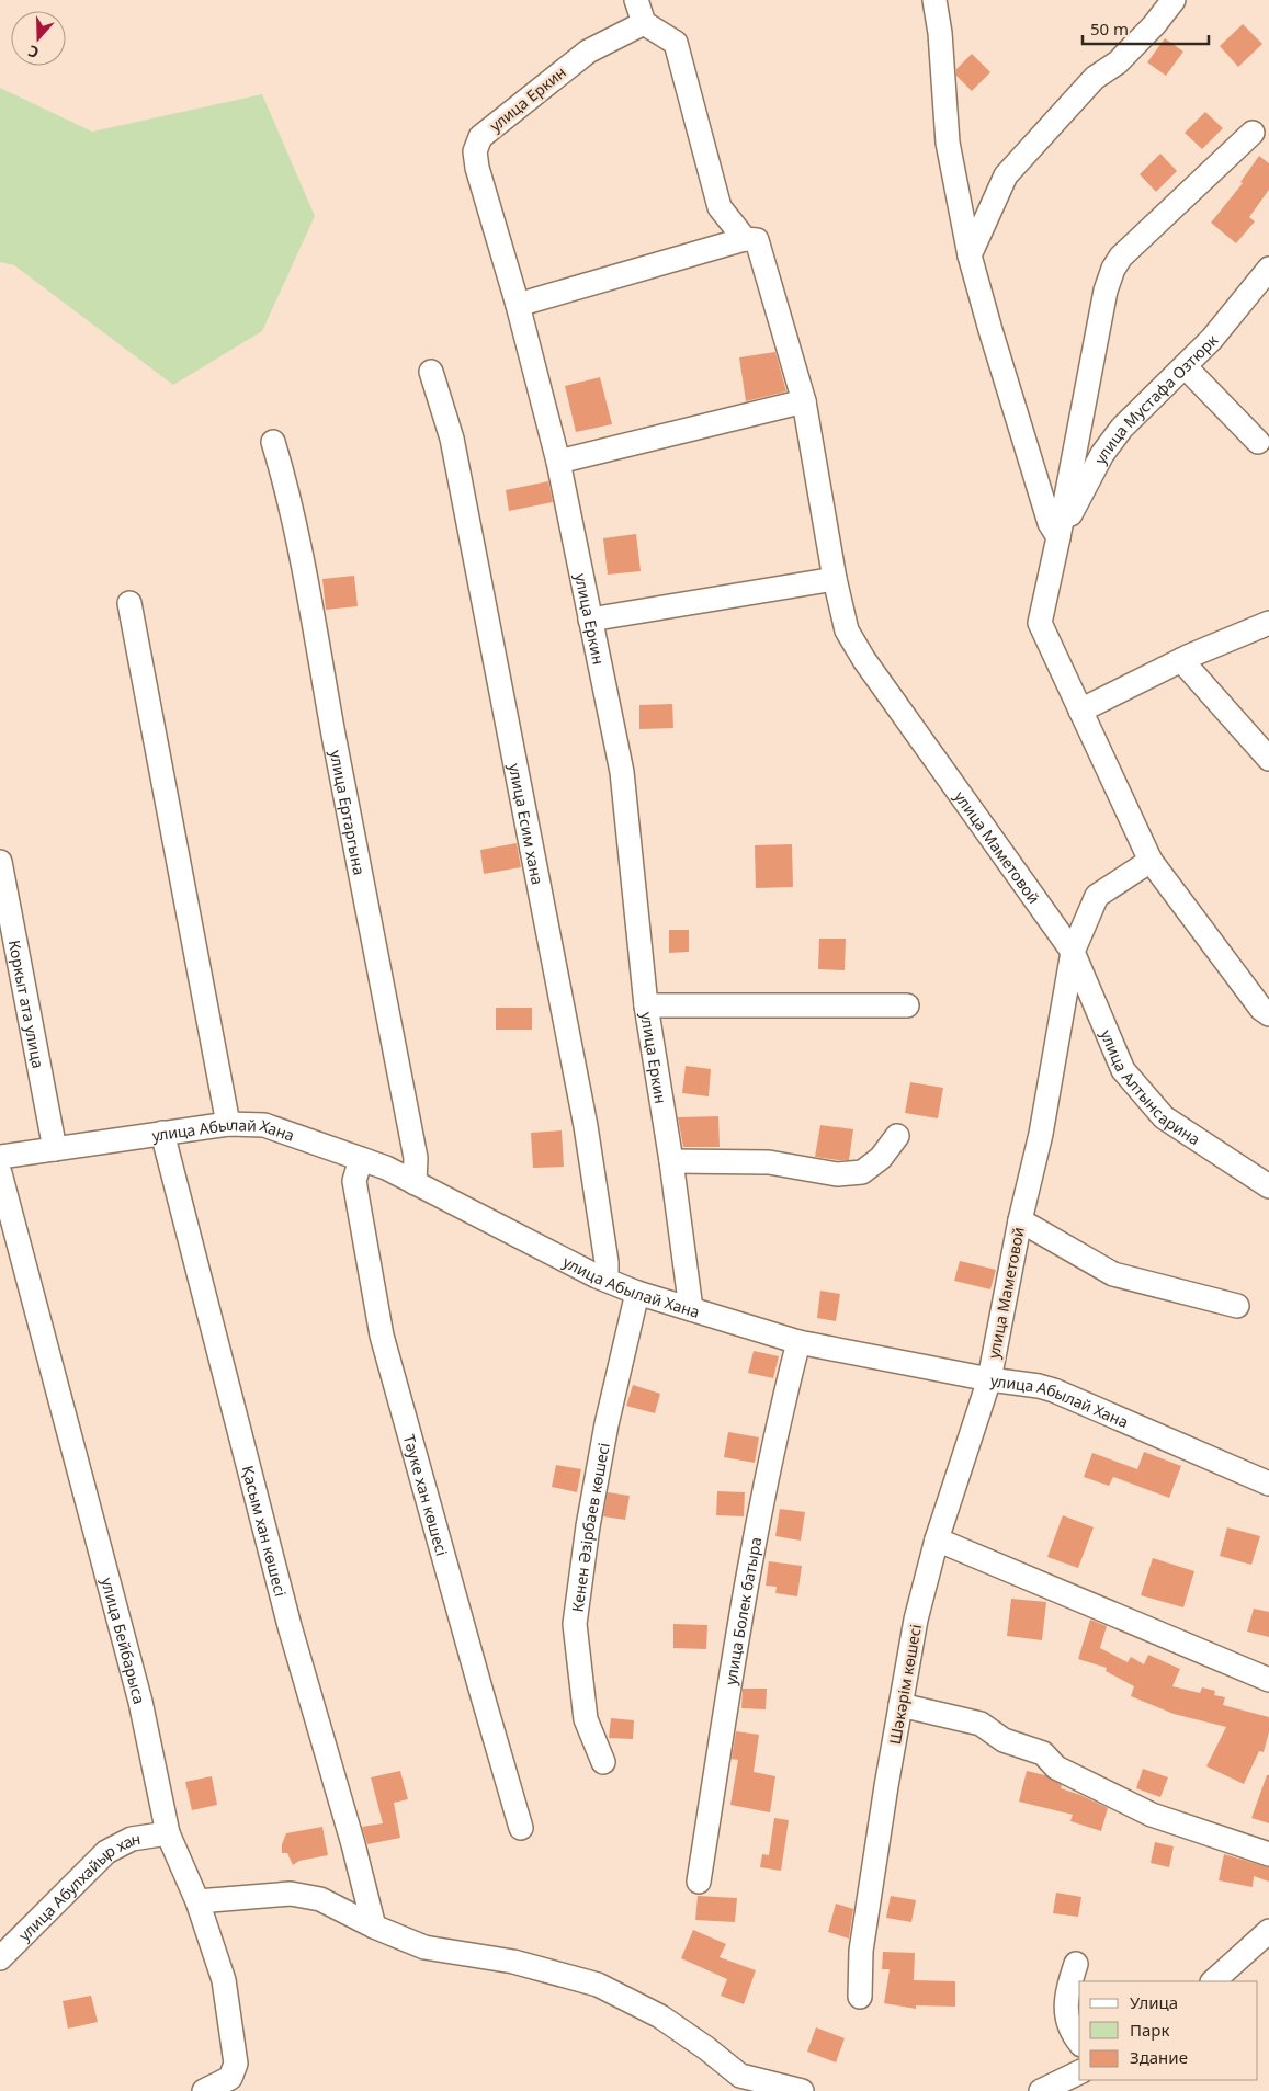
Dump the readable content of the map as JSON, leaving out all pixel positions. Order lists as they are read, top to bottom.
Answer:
{
  "streets": {
    "street": [
      "улица Еркин",
      "улица Мустафа Озтюрк",
      "улица Ертаргына",
      "улица Есим хана",
      "улица Маметовой",
      "Коркыт ата улица",
      "улица Алтынсарина",
      "улица Абылай Хана",
      "Тәуке хан көшесі",
      "Кенен Әзірбаев көшесі",
      "Қасым хан көшесі",
      "улица Болек батыра",
      "улица Бейбарыса",
      "Шәкәрім көшесі",
      "улица Абулхайыр хан"
    ]
  },
  "crossings": [
    ["улица Еркин", "улица Абылай Хана"],
    ["улица Ертаргына", "улица Абылай Хана"],
    ["улица Есим хана", "улица Абылай Хана"],
    ["улица Маметовой", "улица Алтынсарина"],
    ["улица Маметовой", "улица Абылай Хана"],
    ["улица Маметовой", "Шәкәрім көшесі"],
    ["Коркыт ата улица", "улица Абылай Хана"],
    ["улица Абылай Хана", "Тәуке хан көшесі"],
    ["улица Абылай Хана", "Кенен Әзірбаев көшесі"],
    ["улица Абылай Хана", "Қасым хан көшесі"],
    ["улица Абылай Хана", "улица Болек батыра"],
    ["улица Абылай Хана", "Шәкәрім көшесі"],
    ["улица Бейбарыса", "улица Абулхайыр хан"]
  ],
  "legend": ["Улица", "Парк", "Здание"],
  "scale_bar": "50 m",
  "north": "bottom"
}
